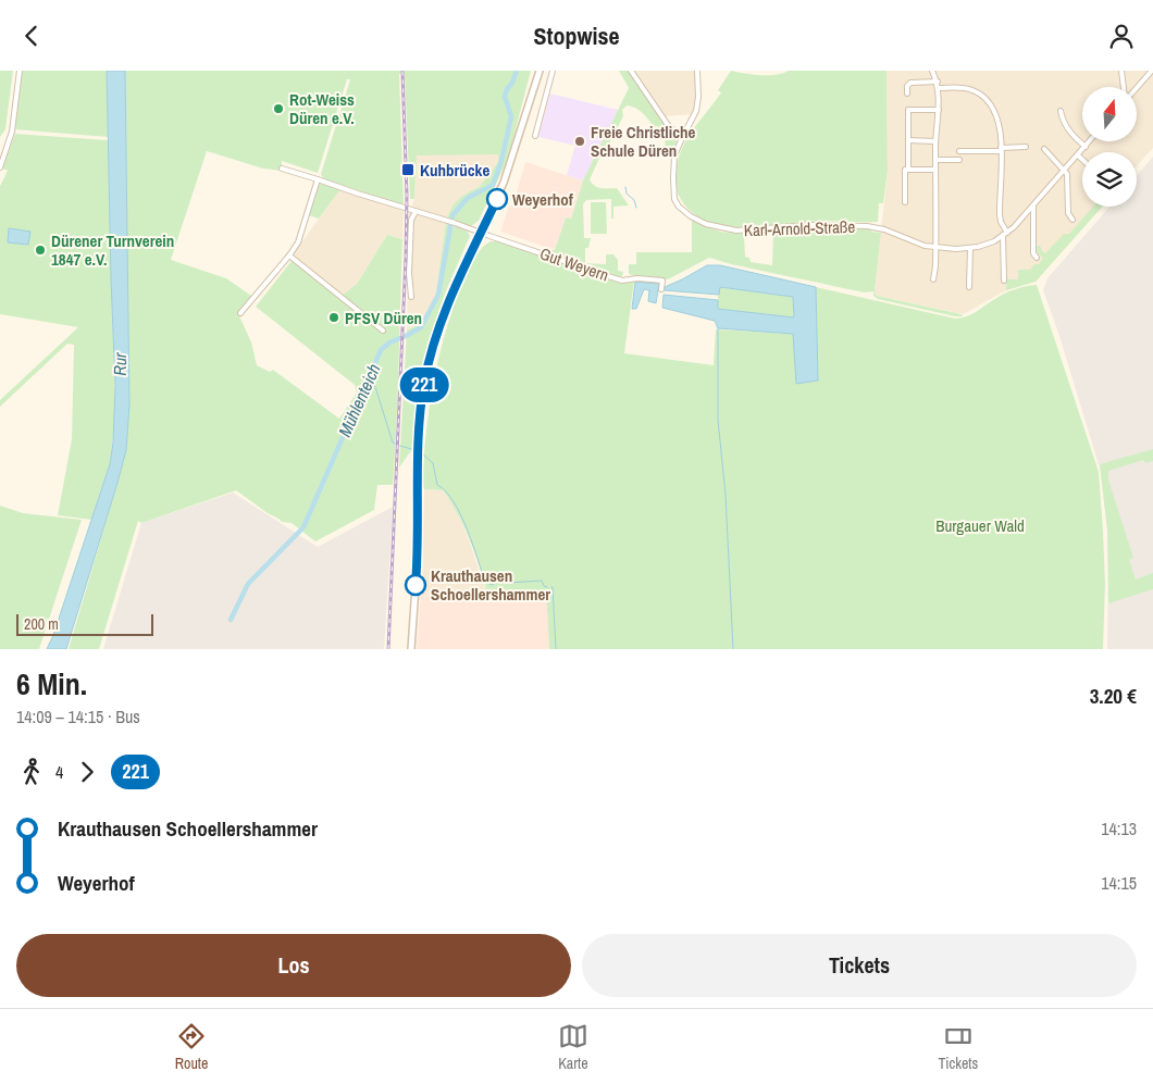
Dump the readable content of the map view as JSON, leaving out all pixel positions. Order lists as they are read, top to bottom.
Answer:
{
  "streets": {
    "street": ["Karl-Arnold-Straße", "Gut Weyern"]
  },
  "water": ["Rur", "Mühlenteich"],
  "parks": ["Burgauer Wald"],
  "places": {
    "other": [
      "Rot-Weiss Düren e.V.",
      "Freie Christliche Schule Düren",
      "Weyerhof",
      "Dürener Turnverein 1847 e.V.",
      "PFSV Düren",
      "Krauthausen Schoellershammer"
    ],
    "transit": ["Kuhbrücke"]
  },
  "lines": ["bus line 221"],
  "scale_bar": "200 m",
  "north": "top",
  "page": {
    "header": "Stopwise",
    "on_map": "221",
    "scale": "200 m",
    "heading": ["6 Min.", "14:09 – 14:15 · Bus", "3.20 €"],
    "legs": ["4", "221"],
    "list": [
      {
        "name": "Krauthausen Schoellershammer",
        "value": "14:13"
      },
      {
        "name": "Weyerhof",
        "value": "14:15"
      }
    ],
    "buttons": ["Los", "Tickets"],
    "tabs": ["Route", "Karte", "Tickets"]
  }
}
